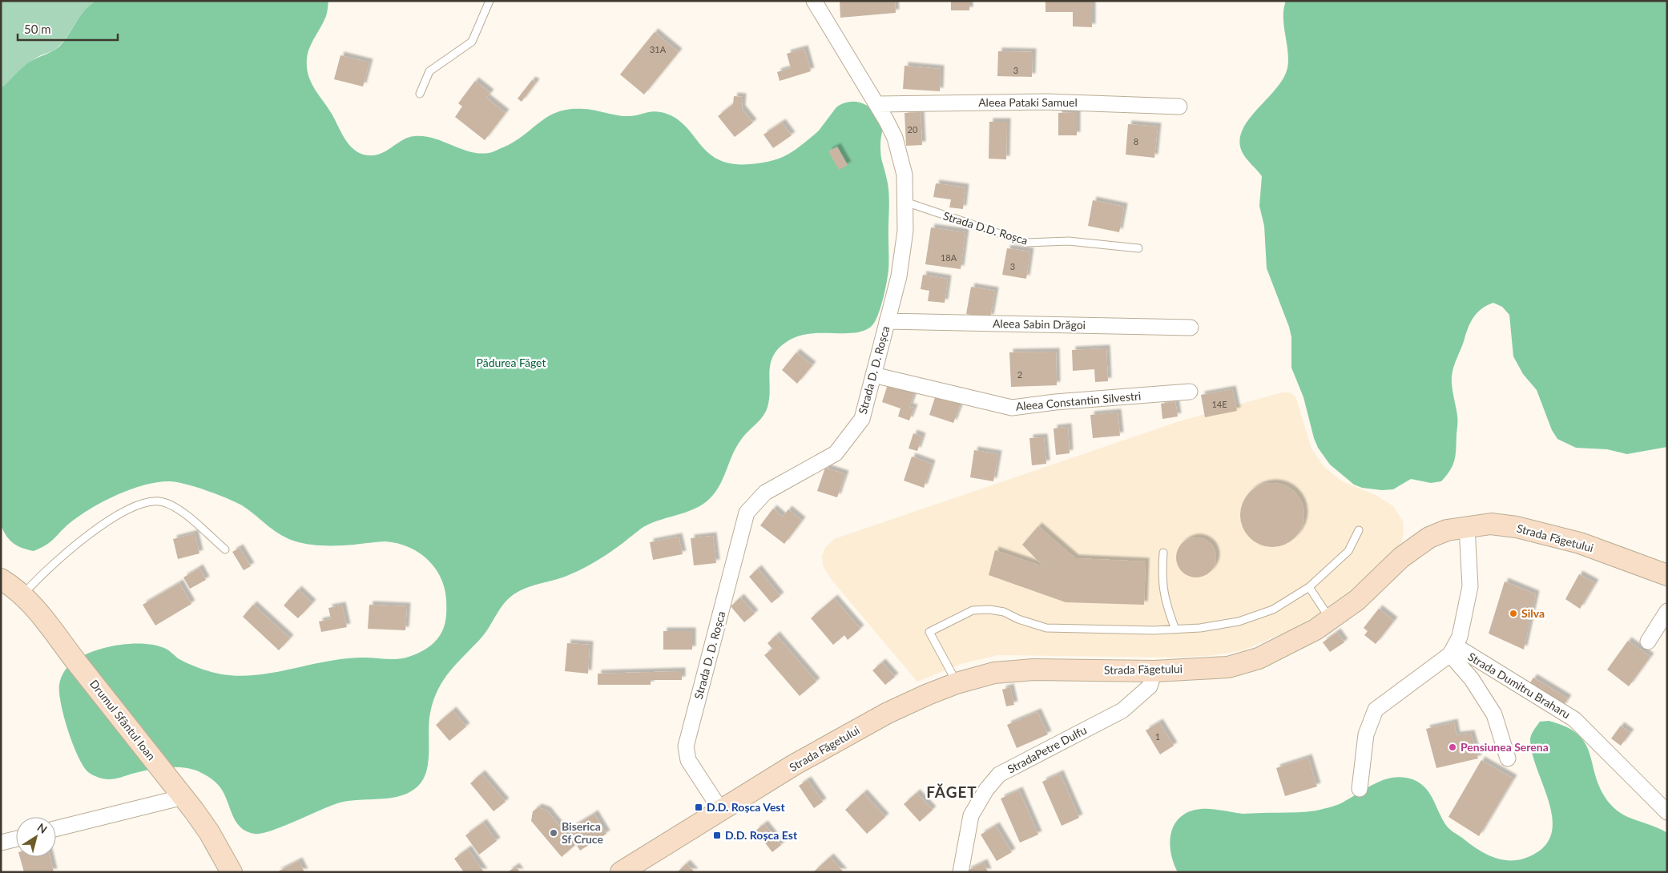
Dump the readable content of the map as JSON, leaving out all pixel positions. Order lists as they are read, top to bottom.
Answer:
{
  "streets": {
    "main road": ["Strada Făgetului", "Drumul Sfântul Ioan"],
    "street": [
      "Aleea Pataki Samuel",
      "Aleea Sabin Drăgoi",
      "Strada D. D. Roșca",
      "Aleea Constantin Silvestri",
      "Strada Dumitru Braharu",
      "StradaPetre Dulfu"
    ],
    "lane": ["Strada D.D. Roșca"]
  },
  "crossings": [
    ["Aleea Pataki Samuel", "Strada D. D. Roșca"],
    ["Strada D.D. Roșca", "Strada D. D. Roșca"],
    ["Aleea Sabin Drăgoi", "Strada D. D. Roșca"],
    ["Strada D. D. Roșca", "Aleea Constantin Silvestri"],
    ["Strada D. D. Roșca", "Strada Făgetului"],
    ["Strada Făgetului", "StradaPetre Dulfu"]
  ],
  "districts": ["FĂGET"],
  "parks": ["Pădurea Făget"],
  "places": {
    "other": ["Silva", "Pensiunea Serena", "Biserica Sf Cruce"],
    "transit": ["D.D. Roșca Vest", "D.D. Roșca Est"]
  },
  "house_numbers": [
    "31A",
    "3",
    "20",
    "8",
    "18A",
    "3",
    "2",
    "14E",
    "1"
  ],
  "scale_bar": "50 m",
  "north": "top right"
}
